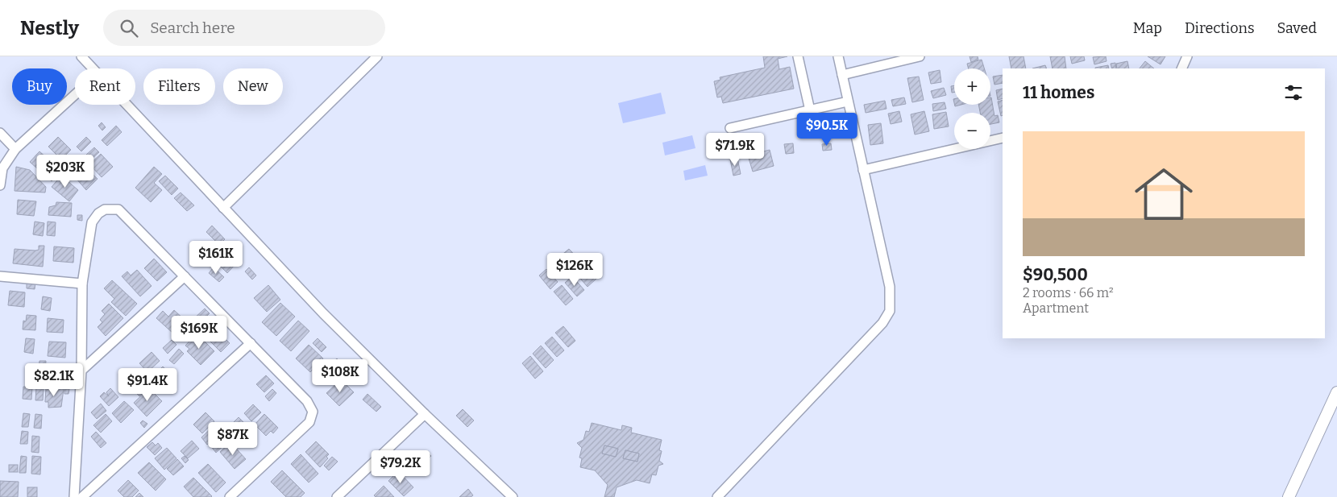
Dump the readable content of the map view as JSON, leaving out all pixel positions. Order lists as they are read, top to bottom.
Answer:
{
  "page": {
    "header": "Nestly",
    "search": "Search here",
    "nav": ["Map", "Directions", "Saved"],
    "map_buttons": ["+", "−"],
    "chip": [
      "Buy",
      "Rent",
      "Filters",
      "New"
    ],
    "heading": "11 homes",
    "price": [
      "$90.5K",
      "$71.9K",
      "$203K",
      "$161K",
      "$126K",
      "$169K",
      "$108K",
      "$82.1K",
      "$91.4K",
      "$87K",
      "$79.2K"
    ],
    "list": [
      {
        "name": "$90,500",
        "note": "2 rooms · 66 m² · Apartment"
      }
    ]
  }
}
